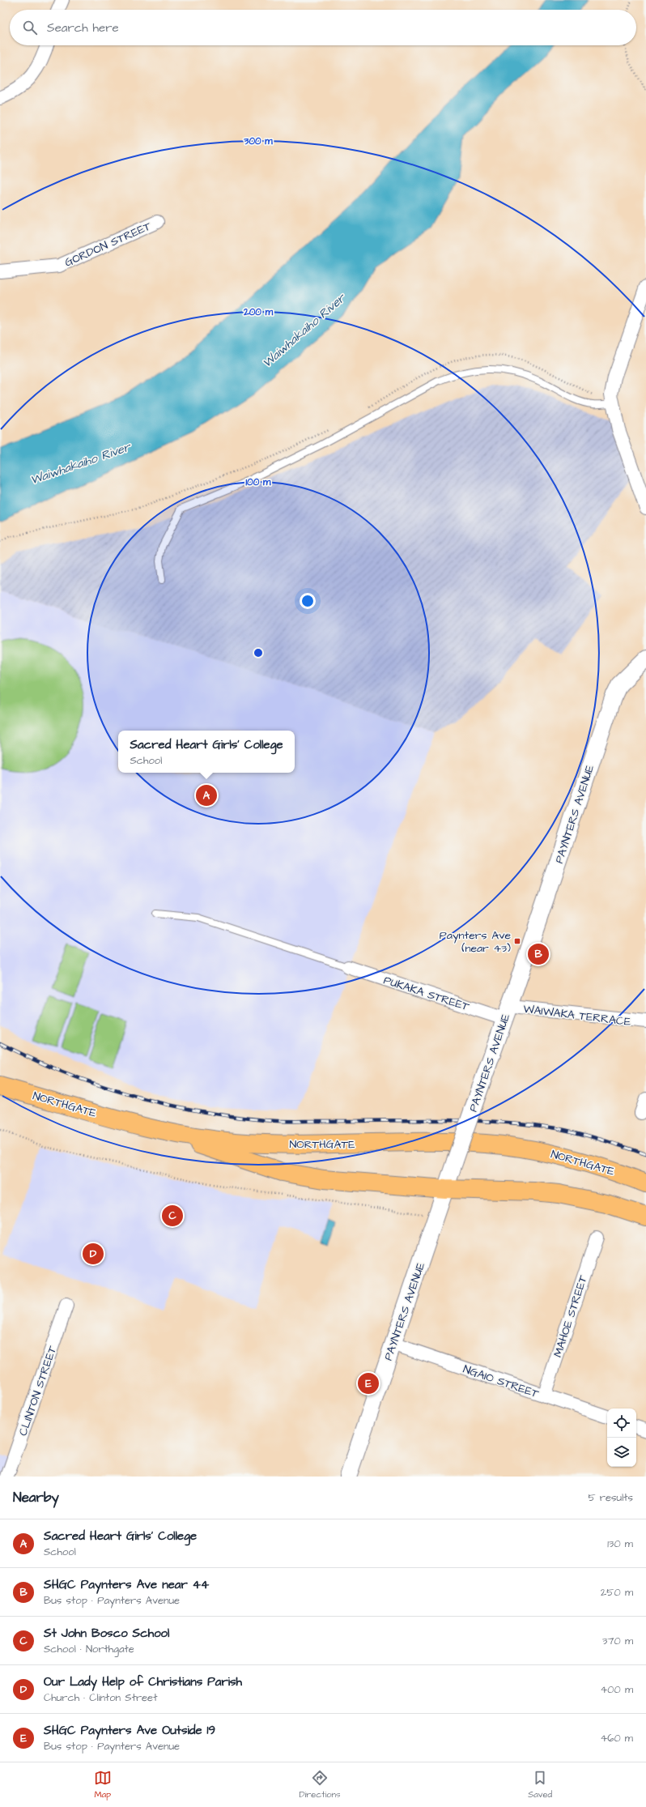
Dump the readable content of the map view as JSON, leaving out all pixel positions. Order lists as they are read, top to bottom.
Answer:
{
  "streets": {
    "highway": ["NORTHGATE"],
    "street": [
      "GORDON STREET",
      "PAYNTERS AVENUE",
      "PUKAKA STREET",
      "WAIWAKA TERRACE",
      "MAHOE STREET",
      "NGAIO STREET",
      "CLINTON STREET"
    ]
  },
  "crossings": [
    ["PAYNTERS AVENUE", "PUKAKA STREET"],
    ["PAYNTERS AVENUE", "WAIWAKA TERRACE"],
    ["PAYNTERS AVENUE", "NGAIO STREET"],
    ["PUKAKA STREET", "WAIWAKA TERRACE"],
    ["MAHOE STREET", "NGAIO STREET"]
  ],
  "water": ["Waiwhakaiho River"],
  "places": {
    "transit": ["Paynters Ave (near 43)"]
  },
  "page": {
    "search": "Search here",
    "popup": ["Sacred Heart Girls' College", "School"],
    "pins": [
      "A",
      "B",
      "C",
      "D",
      "E"
    ],
    "heading": ["Nearby", "5 results"],
    "list": [
      {
        "mark": "A",
        "name": "Sacred Heart Girls' College",
        "note": "School",
        "value": "130 m"
      },
      {
        "mark": "B",
        "name": "SHGC Paynters Ave near 44",
        "note": "Bus stop · Paynters Avenue",
        "value": "250 m"
      },
      {
        "mark": "C",
        "name": "St John Bosco School",
        "note": "School · Northgate",
        "value": "370 m"
      },
      {
        "mark": "D",
        "name": "Our Lady Help of Christians Parish",
        "note": "Church · Clinton Street",
        "value": "400 m"
      },
      {
        "mark": "E",
        "name": "SHGC Paynters Ave Outside 19",
        "note": "Bus stop · Paynters Avenue",
        "value": "460 m"
      }
    ],
    "nav": ["Map", "Directions", "Saved"]
  },
  "rings": ["300 m", "200 m", "100 m"]
}
